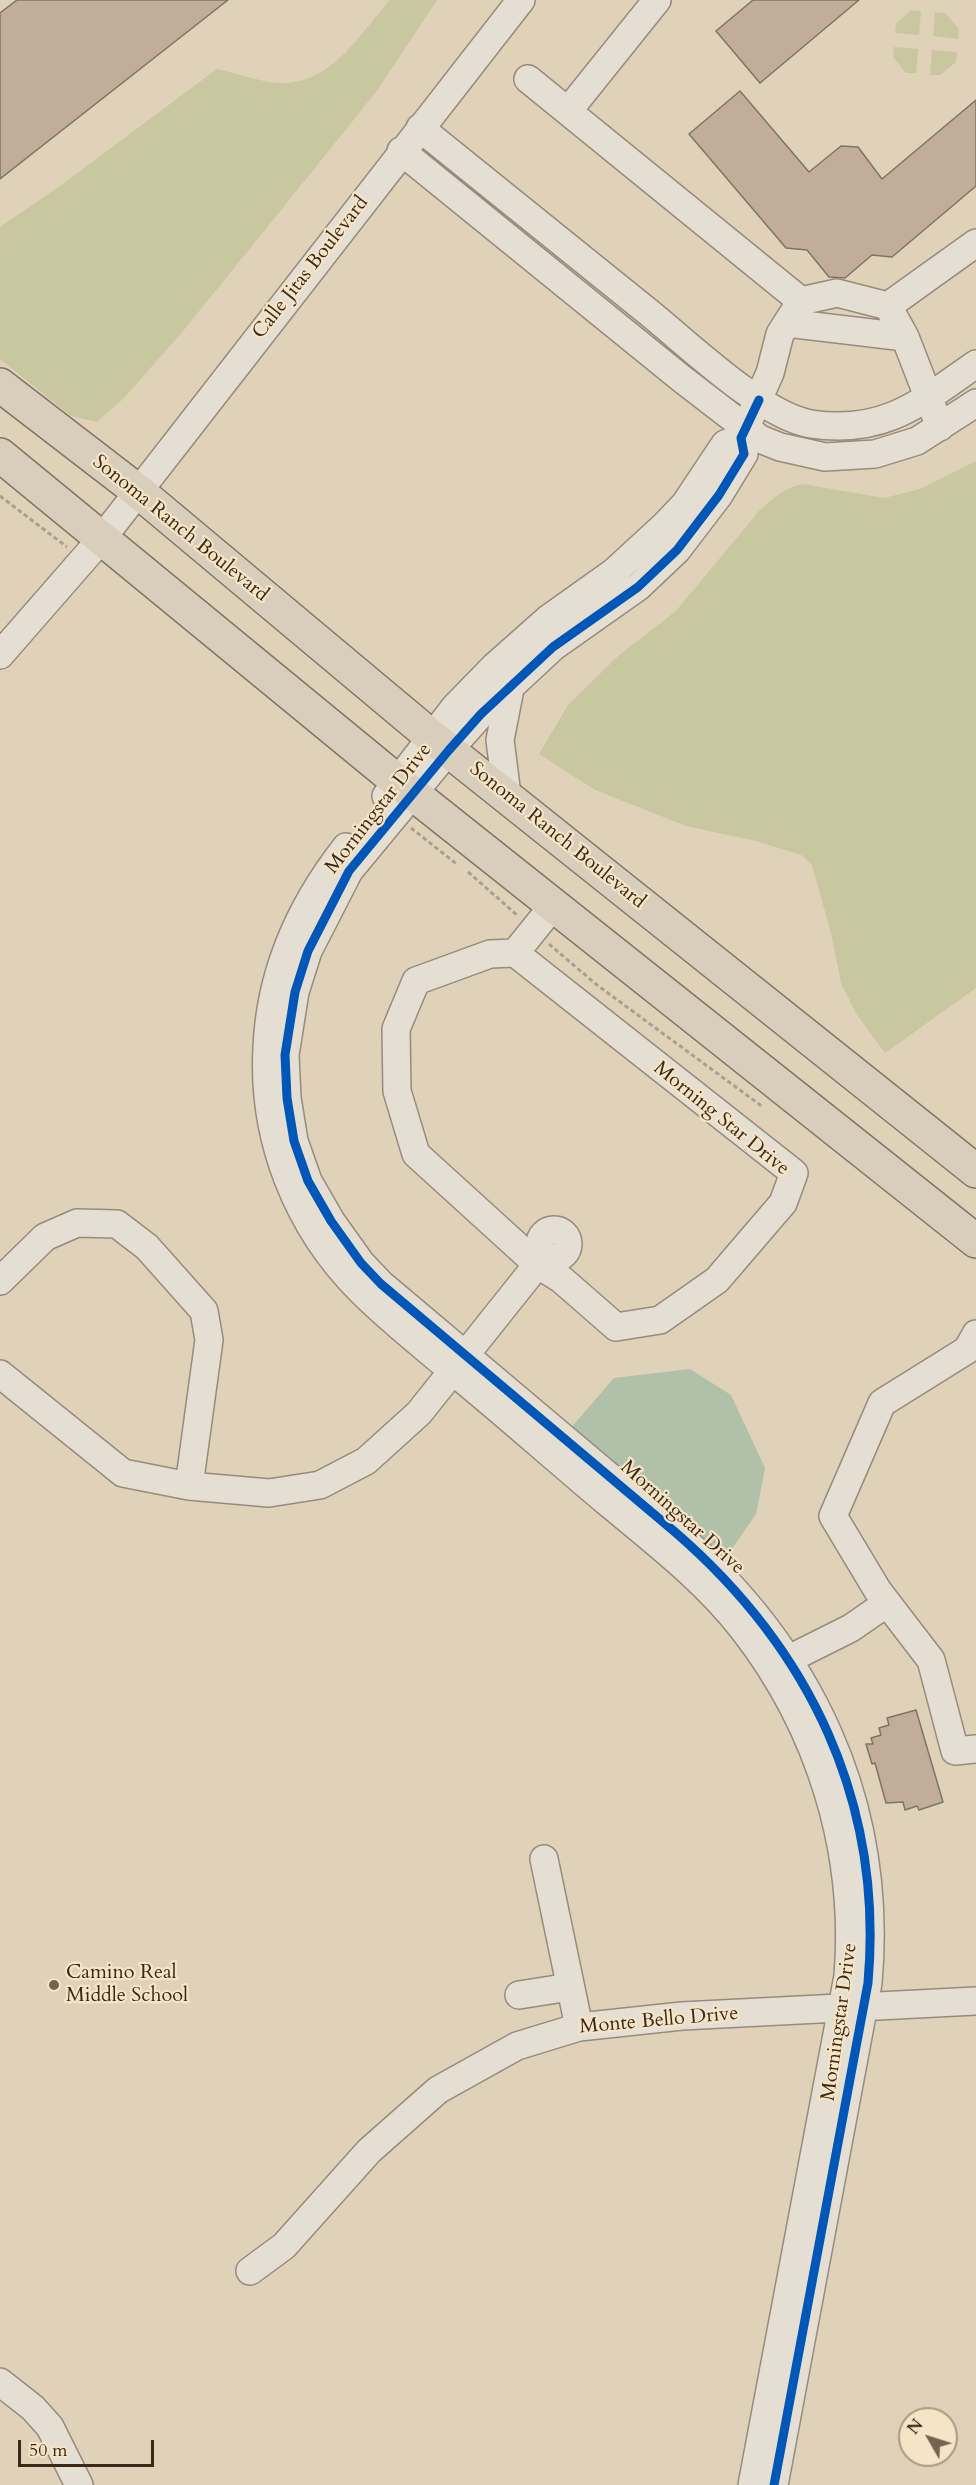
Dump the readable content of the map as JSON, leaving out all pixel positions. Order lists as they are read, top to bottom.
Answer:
{
  "streets": {
    "main road": ["Sonoma Ranch Boulevard"],
    "street": [
      "Calle Jitas Boulevard",
      "Morningstar Drive",
      "Morning Star Drive",
      "Monte Bello Drive"
    ]
  },
  "crossings": [
    ["Calle Jitas Boulevard", "Sonoma Ranch Boulevard"],
    ["Sonoma Ranch Boulevard", "Morningstar Drive"],
    ["Morningstar Drive", "Monte Bello Drive"]
  ],
  "places": ["Camino Real Middle School"],
  "scale_bar": "50 m",
  "north": "top left"
}
